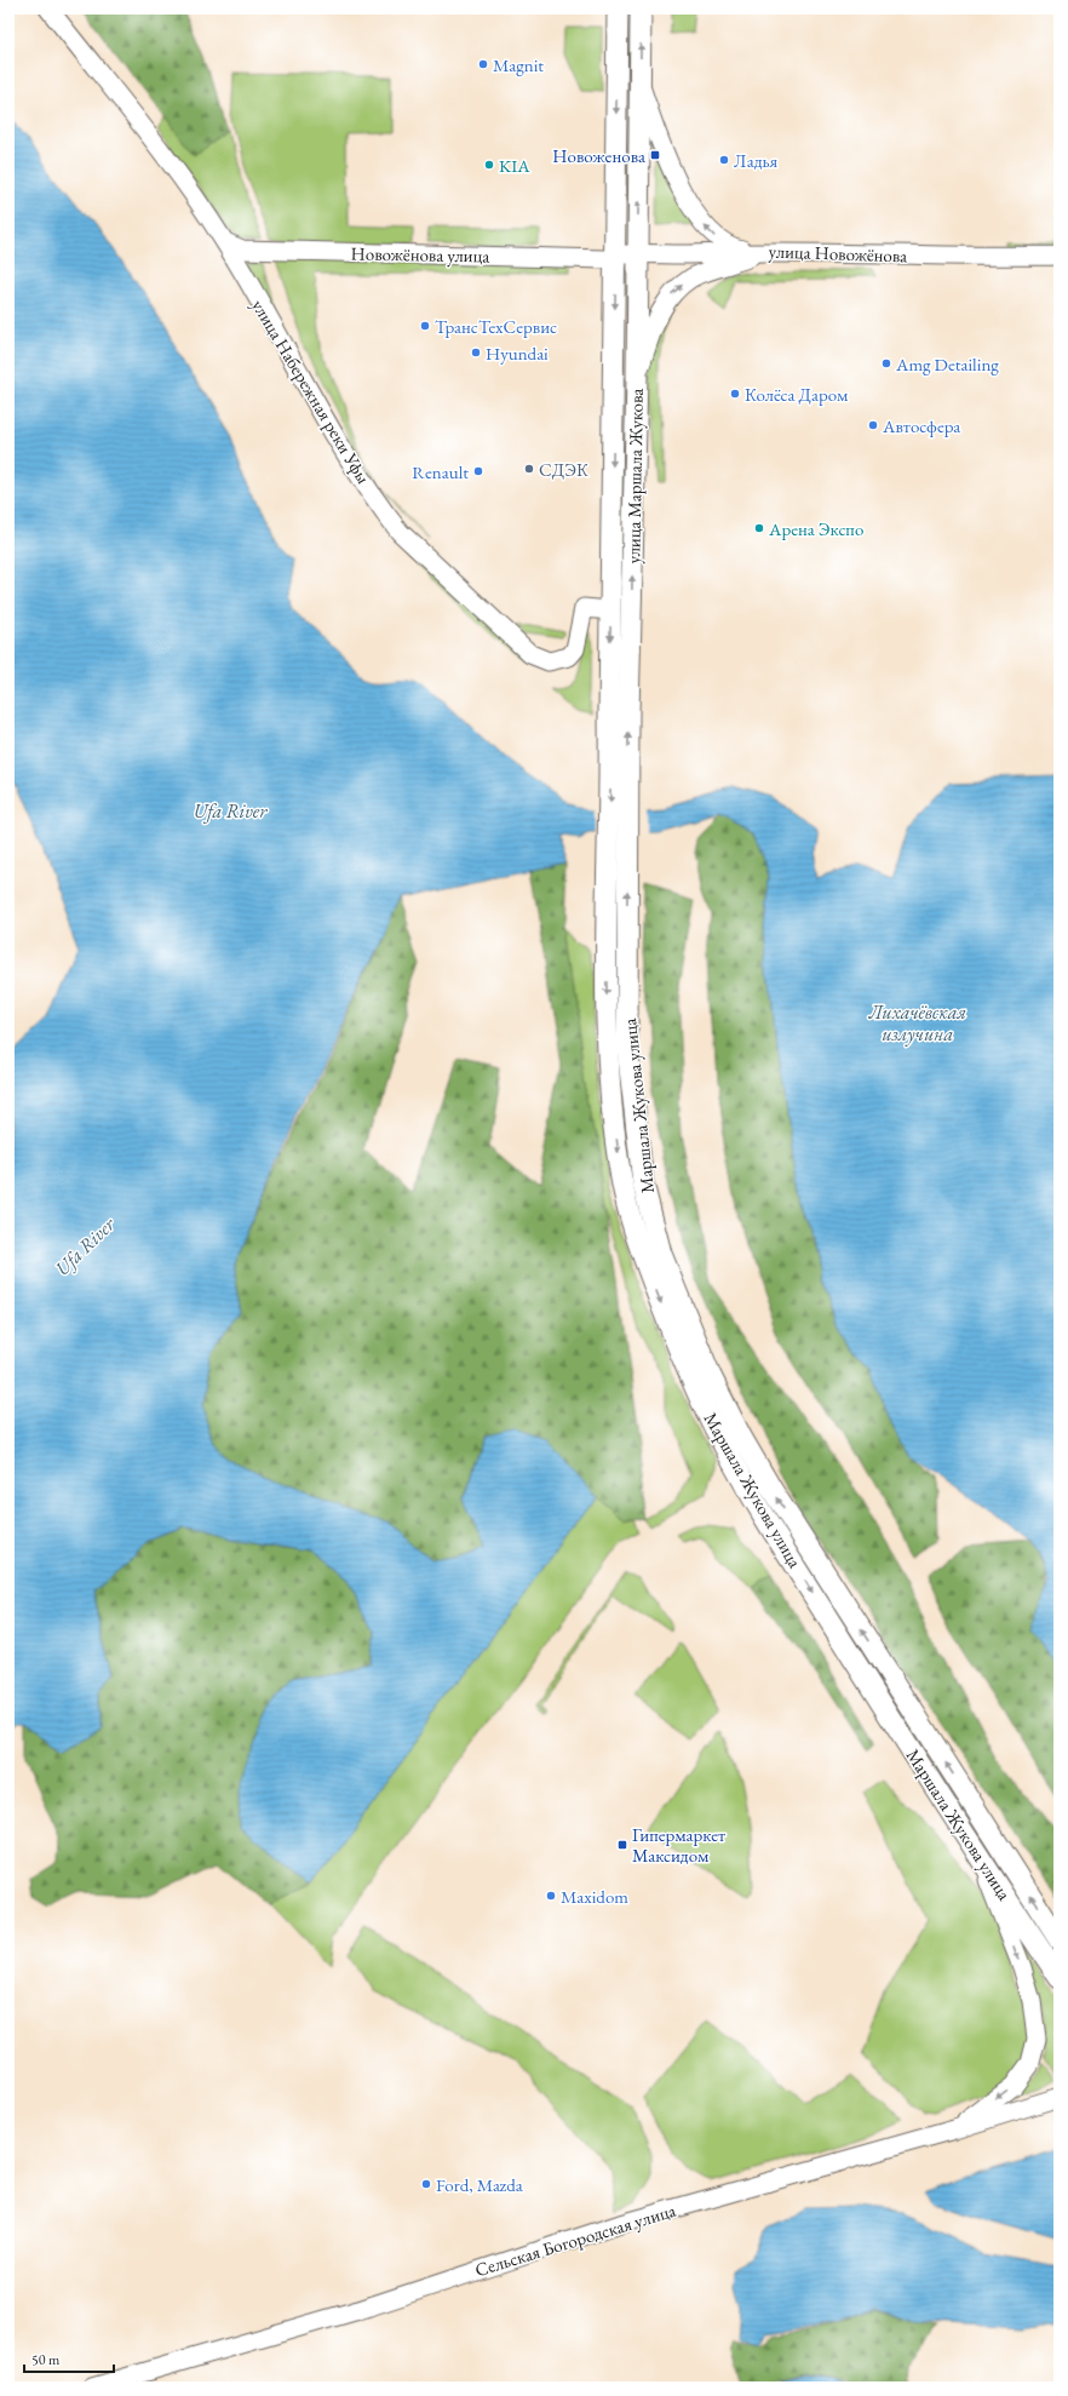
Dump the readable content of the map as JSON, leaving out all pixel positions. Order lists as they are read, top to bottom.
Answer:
{
  "streets": {
    "main road": ["улица Маршала Жукова", "Маршала Жукова улица"],
    "street": [
      "улица Новожёнова",
      "Новожёнова улица",
      "улица Набережная реки Уфы",
      "Сельская Богородская улица"
    ]
  },
  "crossings": [
    ["улица Новожёнова", "Новожёнова улица"],
    ["улица Новожёнова", "улица Маршала Жукова"],
    ["Новожёнова улица", "улица Набережная реки Уфы"],
    ["Новожёнова улица", "улица Маршала Жукова"],
    ["улица Набережная реки Уфы", "улица Маршала Жукова"],
    ["улица Маршала Жукова", "Маршала Жукова улица"]
  ],
  "water": ["Ufa River", "Лихачёвская излучина"],
  "places": {
    "other": [
      "Magnit",
      "Ладья",
      "KIA",
      "ТрансТехСервис",
      "Hyundai",
      "Amg Detailing",
      "Колёса Даром",
      "Автосфера",
      "СДЭК",
      "Renault",
      "Арена Экспо",
      "Maxidom",
      "Ford, Mazda"
    ],
    "transit": ["Новоженова", "Гипермаркет Максидом"]
  },
  "scale_bar": "50 m"
}
